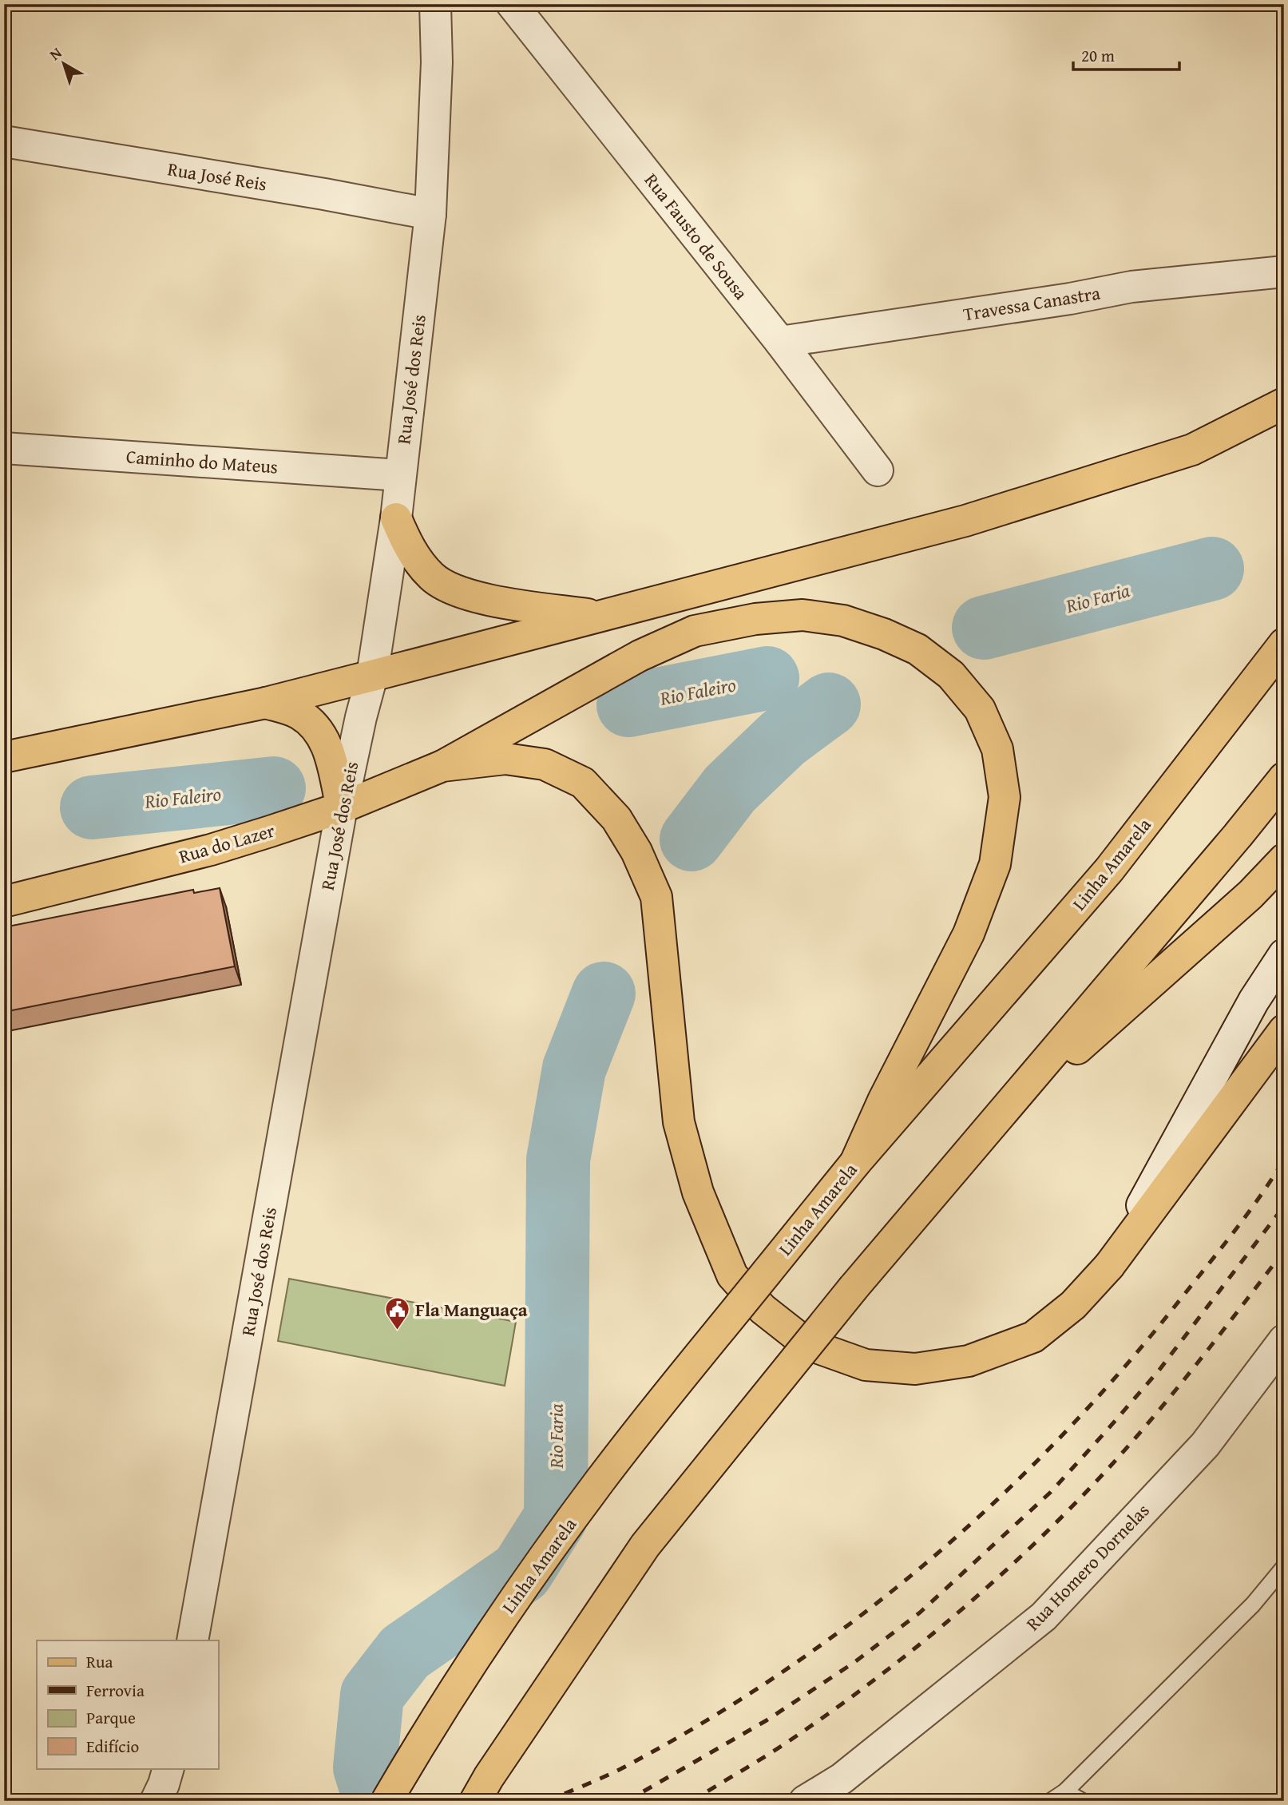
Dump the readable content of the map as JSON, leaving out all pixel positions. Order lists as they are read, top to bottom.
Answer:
{
  "streets": {
    "main road": ["Rua do Lazer", "Linha Amarela"],
    "street": [
      "Rua José Reis",
      "Rua Fausto de Sousa",
      "Travessa Canastra",
      "Rua José dos Reis",
      "Caminho do Mateus",
      "Rua Homero Dornelas"
    ]
  },
  "crossings": [
    ["Rua José Reis", "Rua José dos Reis"],
    ["Rua Fausto de Sousa", "Travessa Canastra"],
    ["Rua José dos Reis", "Caminho do Mateus"],
    ["Rua José dos Reis", "Rua do Lazer"]
  ],
  "water": ["Rio Faria", "Rio Faleiro"],
  "places": {
    "public building": ["Fla Manguaça"]
  },
  "legend": [
    "Rua",
    "Ferrovia",
    "Parque",
    "Edifício"
  ],
  "scale_bar": "20 m",
  "north": "top left"
}
